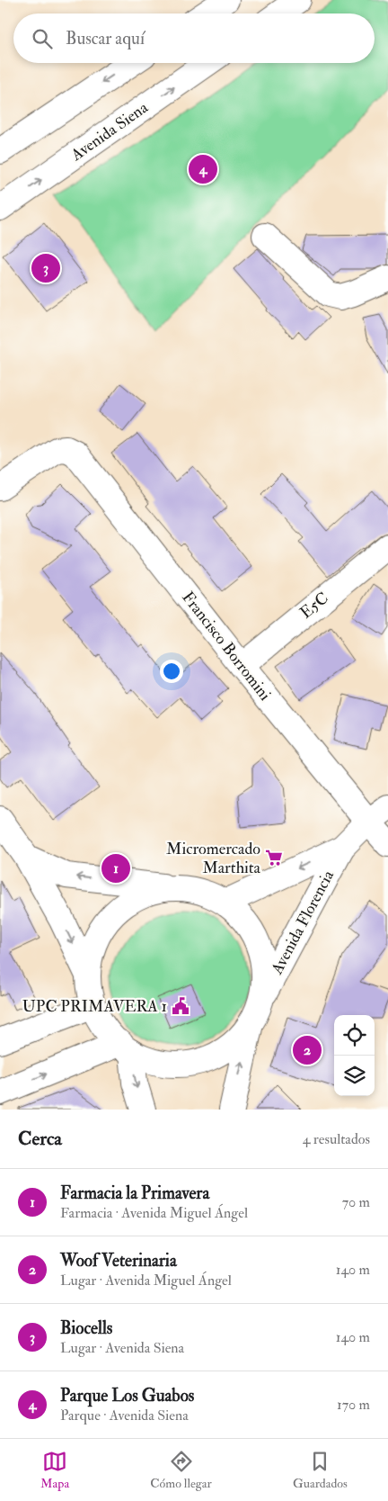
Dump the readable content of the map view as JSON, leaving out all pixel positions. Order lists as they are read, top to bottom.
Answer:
{
  "streets": {
    "street": [
      "Avenida Siena",
      "E5C",
      "Francisco Borromini",
      "Avenida Florencia"
    ]
  },
  "crossings": [
    ["E5C", "Francisco Borromini"],
    ["Francisco Borromini", "Avenida Florencia"]
  ],
  "one_way": ["Avenida Florencia"],
  "places": {
    "supermarket": ["Micromercado Marthita"],
    "public building": ["UPC PRIMAVERA 1"]
  },
  "page": {
    "search": "Buscar aquí",
    "pins": [
      "4",
      "3",
      "1",
      "2"
    ],
    "heading": ["Cerca", "4 resultados"],
    "list": [
      {
        "mark": "1",
        "name": "Farmacia la Primavera",
        "note": "Farmacia · Avenida Miguel Ángel",
        "value": "70 m"
      },
      {
        "mark": "2",
        "name": "Woof Veterinaria",
        "note": "Lugar · Avenida Miguel Ángel",
        "value": "140 m"
      },
      {
        "mark": "3",
        "name": "Biocells",
        "note": "Lugar · Avenida Siena",
        "value": "140 m"
      },
      {
        "mark": "4",
        "name": "Parque Los Guabos",
        "note": "Parque · Avenida Siena",
        "value": "170 m"
      }
    ],
    "nav": ["Mapa", "Cómo llegar", "Guardados"]
  }
}
